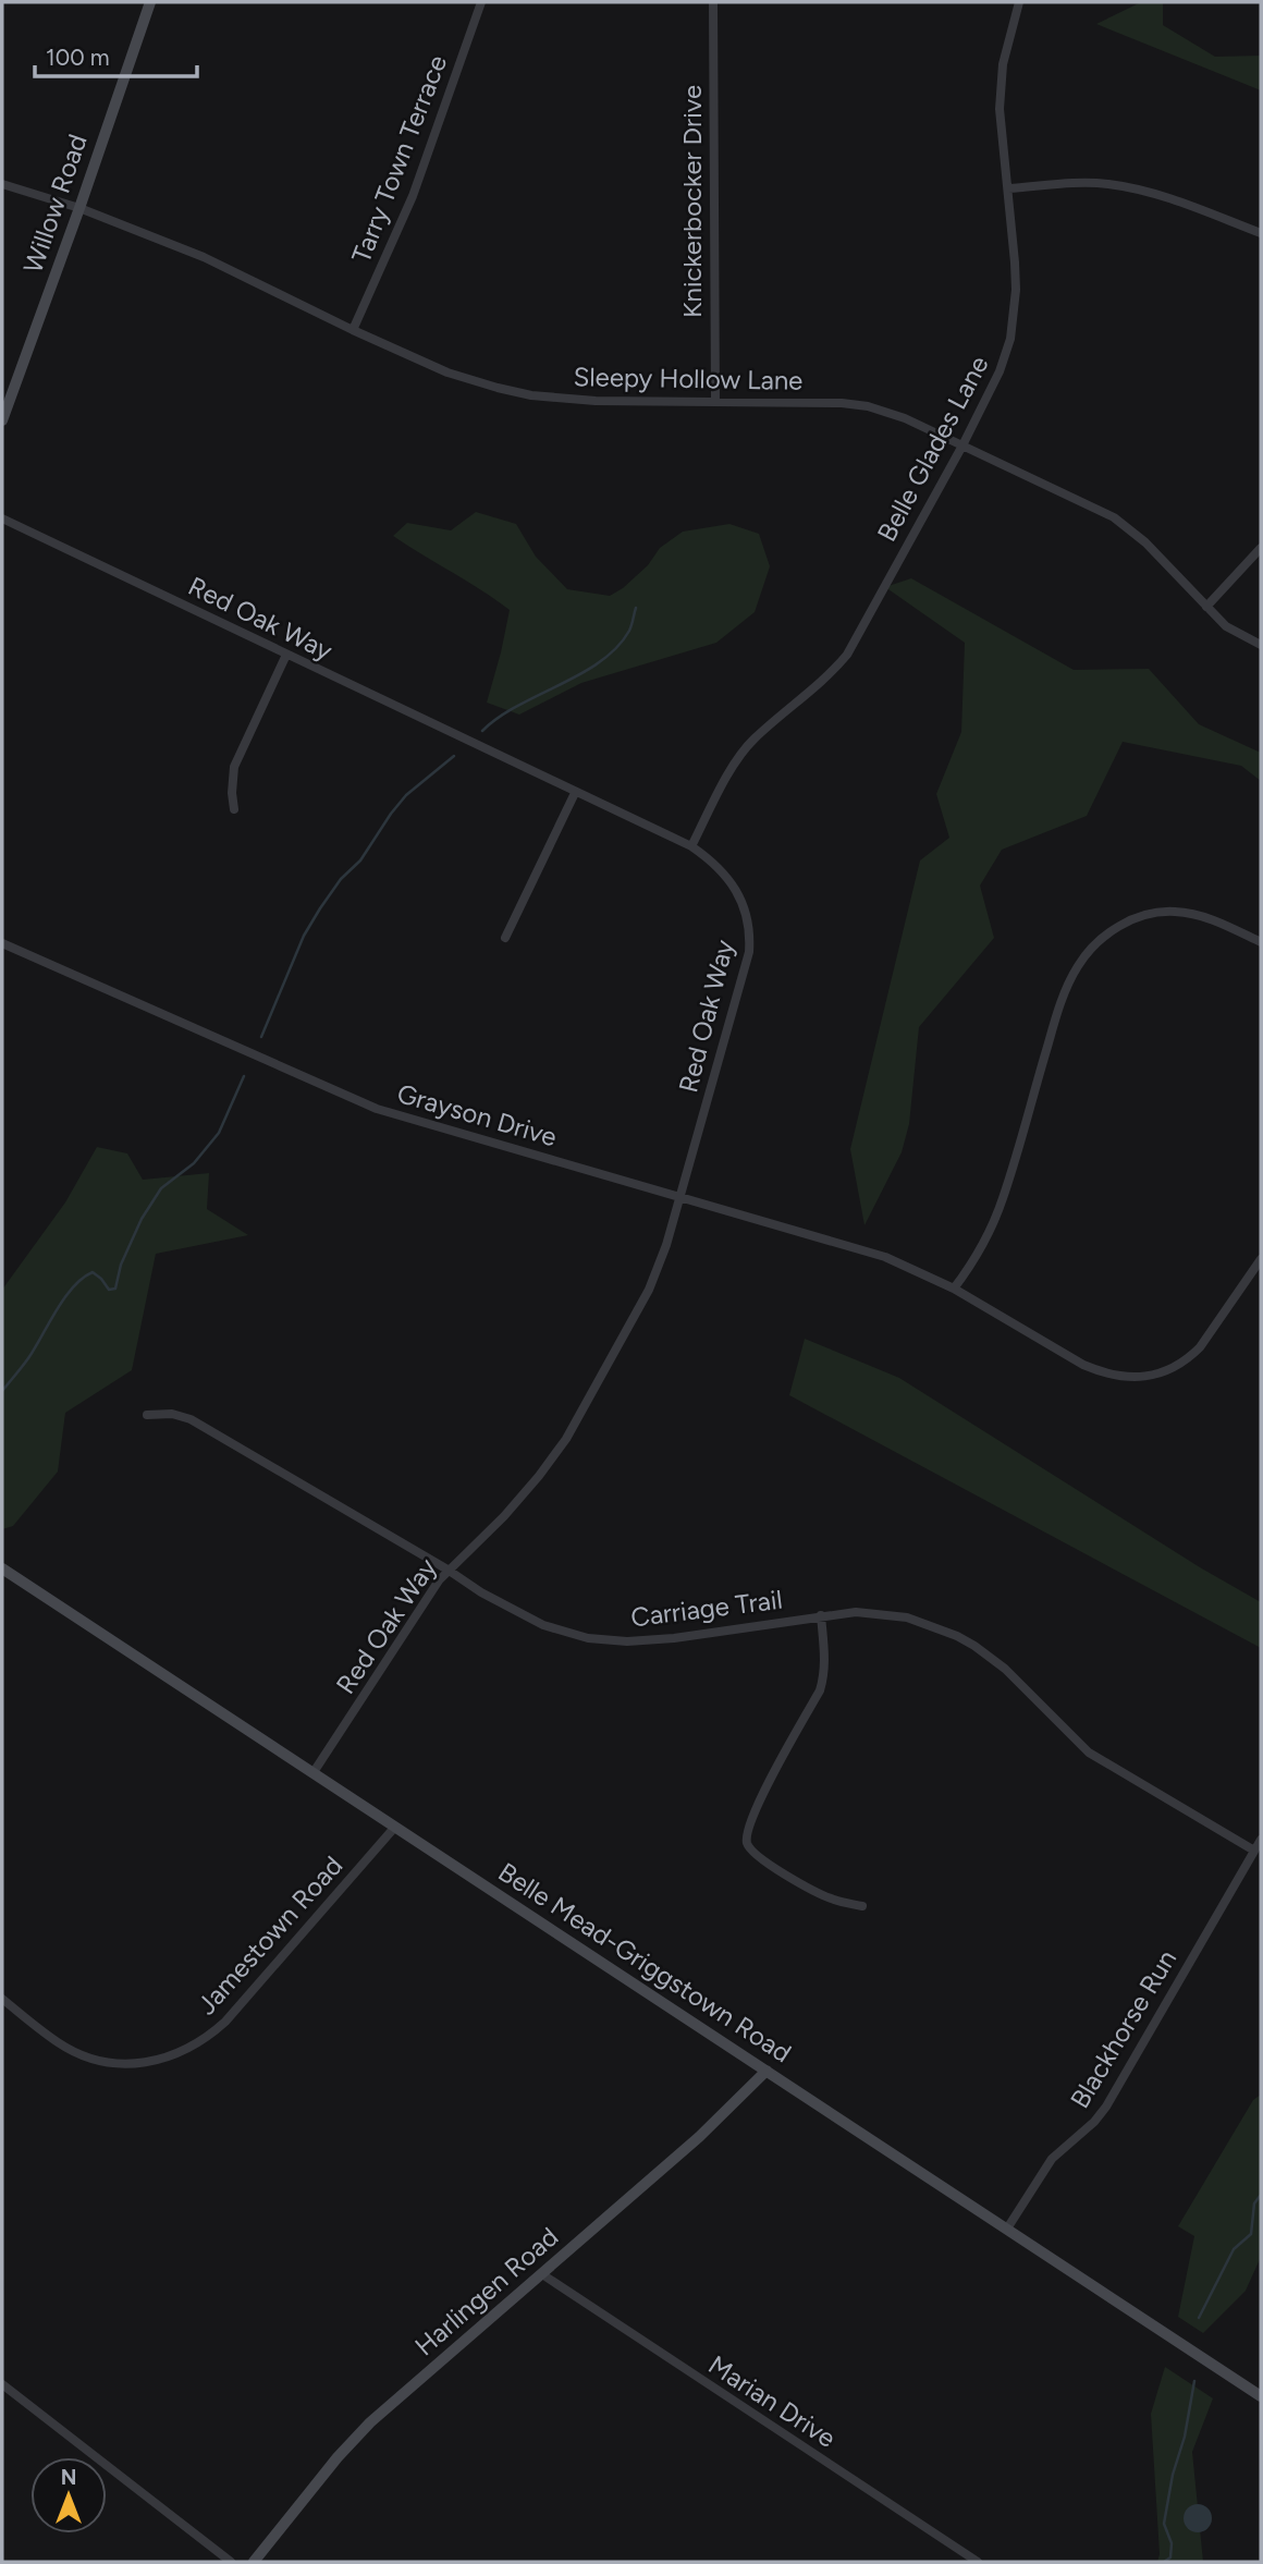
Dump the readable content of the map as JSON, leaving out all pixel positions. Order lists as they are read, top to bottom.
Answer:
{
  "streets": {
    "street": [
      "Tarry Town Terrace",
      "Knickerbocker Drive",
      "Willow Road",
      "Sleepy Hollow Lane",
      "Belle Glades Lane",
      "Red Oak Way",
      "Grayson Drive",
      "Carriage Trail",
      "Jamestown Road",
      "Belle Mead-Griggstown Road",
      "Blackhorse Run",
      "Harlingen Road",
      "Marian Drive"
    ]
  },
  "crossings": [
    ["Tarry Town Terrace", "Sleepy Hollow Lane"],
    ["Knickerbocker Drive", "Sleepy Hollow Lane"],
    ["Willow Road", "Sleepy Hollow Lane"],
    ["Sleepy Hollow Lane", "Belle Glades Lane"],
    ["Belle Glades Lane", "Red Oak Way"],
    ["Red Oak Way", "Grayson Drive"],
    ["Red Oak Way", "Carriage Trail"],
    ["Red Oak Way", "Belle Mead-Griggstown Road"],
    ["Carriage Trail", "Blackhorse Run"],
    ["Jamestown Road", "Belle Mead-Griggstown Road"],
    ["Belle Mead-Griggstown Road", "Blackhorse Run"],
    ["Belle Mead-Griggstown Road", "Harlingen Road"],
    ["Harlingen Road", "Marian Drive"]
  ],
  "scale_bar": "100 m",
  "north": "top"
}
